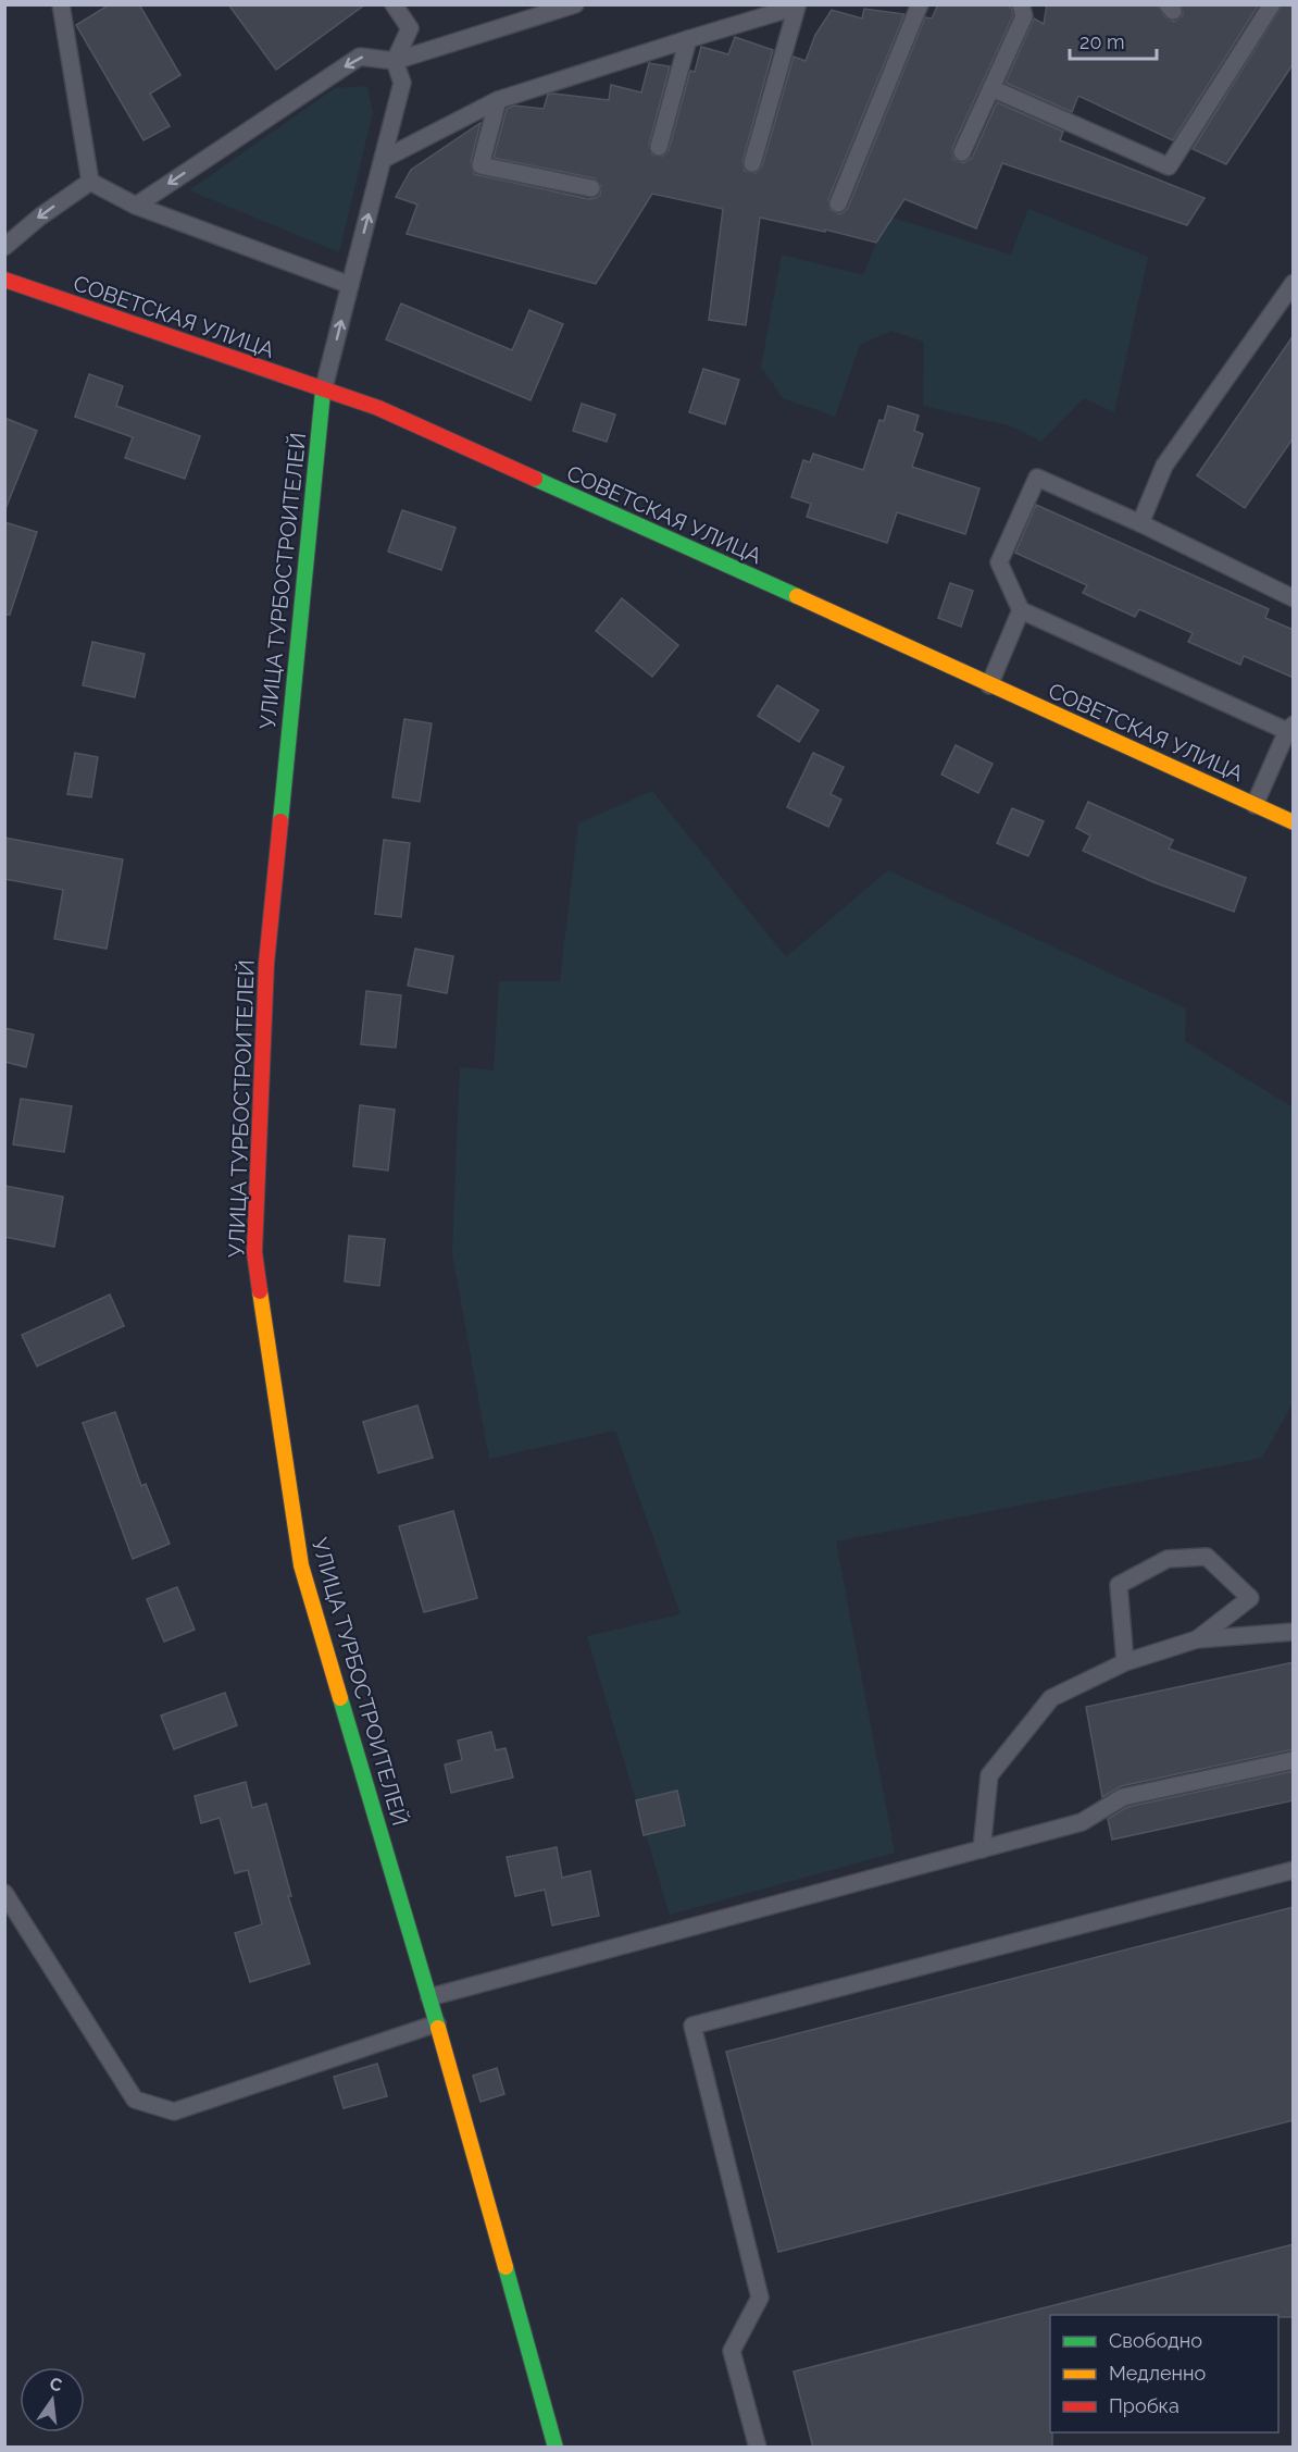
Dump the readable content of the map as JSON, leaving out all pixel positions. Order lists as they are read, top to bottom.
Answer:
{
  "streets": {
    "street": ["СОВЕТСКАЯ УЛИЦА", "УЛИЦА ТУРБОСТРОИТЕЛЕЙ"]
  },
  "crossings": [
    ["СОВЕТСКАЯ УЛИЦА", "УЛИЦА ТУРБОСТРОИТЕЛЕЙ"]
  ],
  "legend": ["Свободно", "Медленно", "Пробка"],
  "scale_bar": "20 m",
  "north": "top"
}
